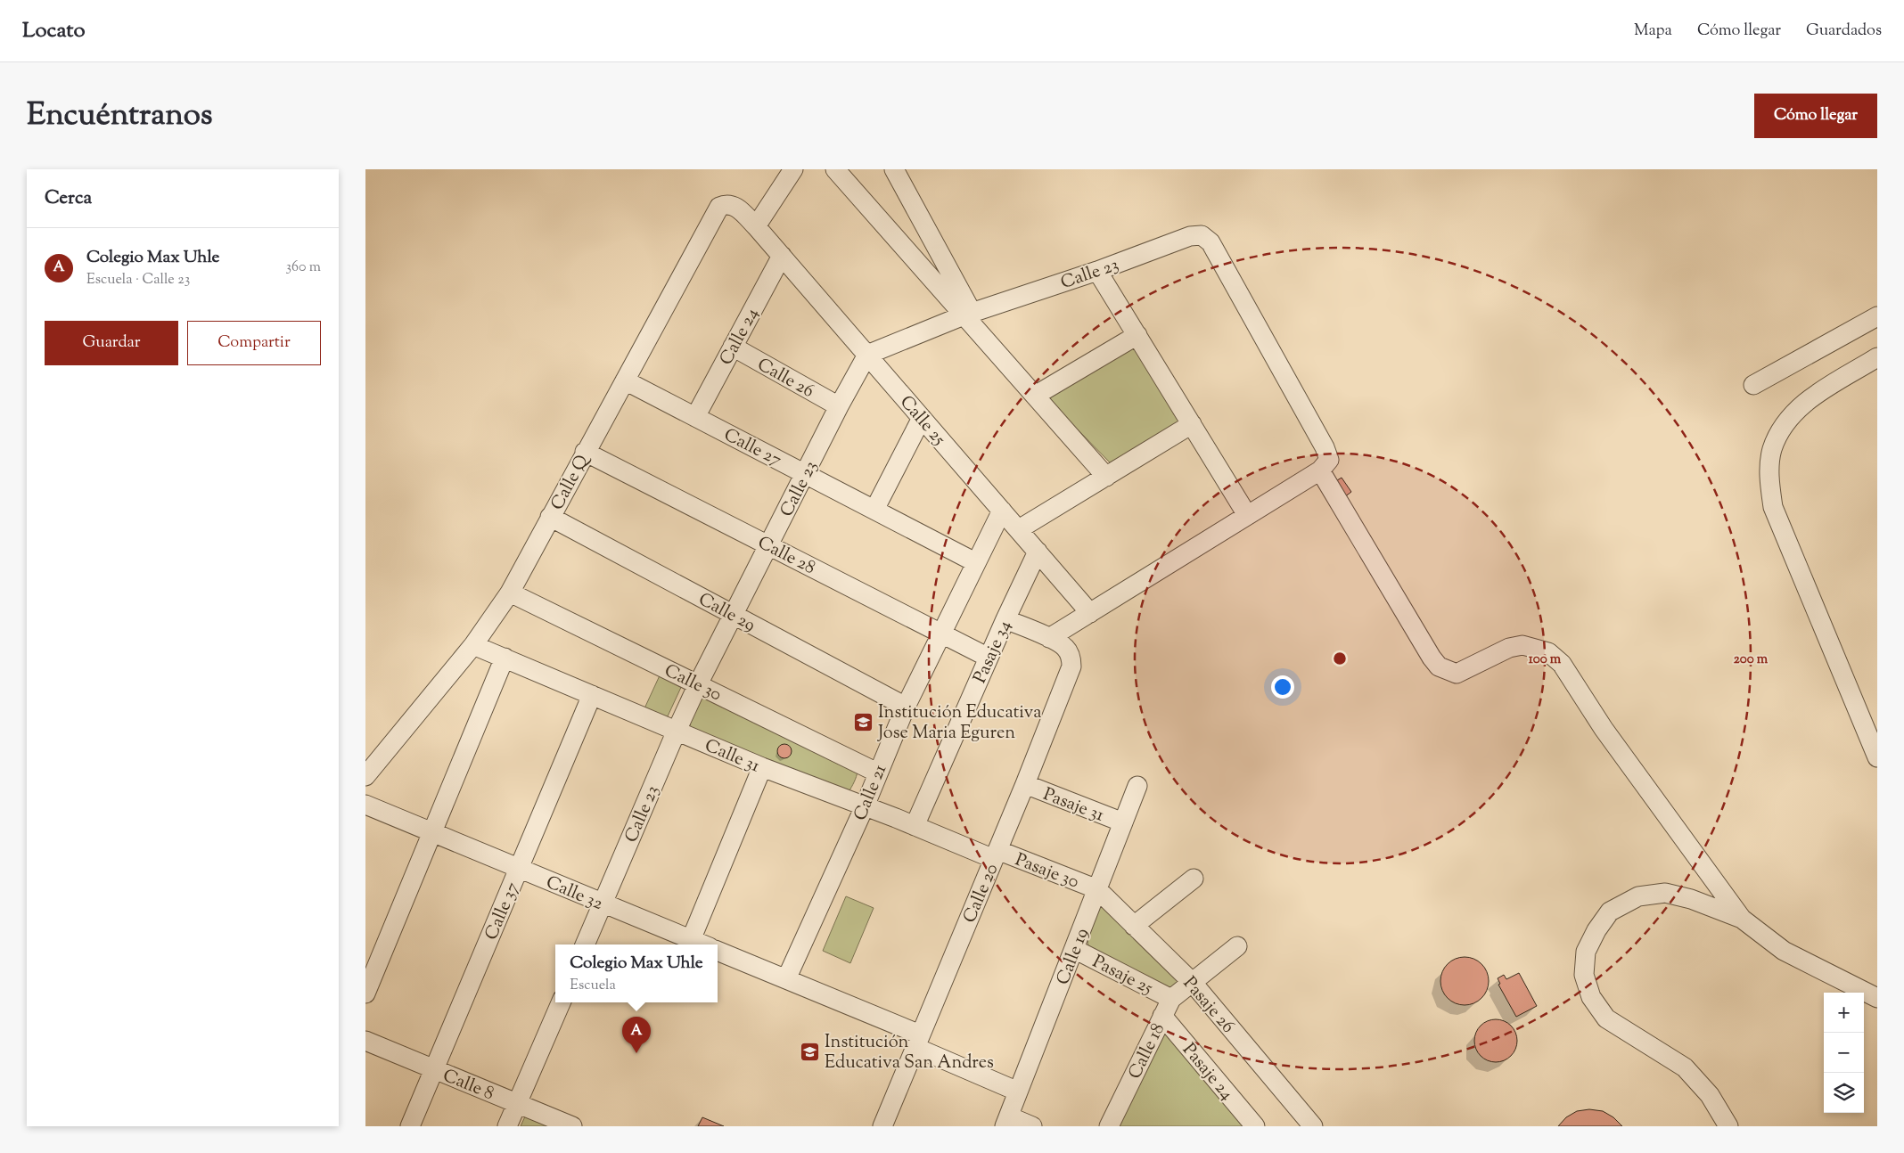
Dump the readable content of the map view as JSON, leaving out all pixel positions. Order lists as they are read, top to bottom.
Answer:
{
  "streets": {
    "street": [
      "Calle 23",
      "Calle 24",
      "Calle 26",
      "Calle 25",
      "Calle 27",
      "Calle Q",
      "Calle 28",
      "Calle 29",
      "Pasaje 34",
      "Calle 30",
      "Calle 31",
      "Calle 21",
      "Pasaje 31",
      "Pasaje 30",
      "Calle 32",
      "Calle 20",
      "Calle 37",
      "Calle 19",
      "Pasaje 25",
      "Pasaje 26",
      "Calle 18",
      "Pasaje 24",
      "Calle 8"
    ]
  },
  "crossings": [
    ["Calle 23", "Calle 26"],
    ["Calle 23", "Calle 25"],
    ["Calle 23", "Calle 27"],
    ["Calle 23", "Calle 28"],
    ["Calle 23", "Calle 29"],
    ["Calle 23", "Calle 30"],
    ["Calle 23", "Calle 31"],
    ["Calle 23", "Calle 32"],
    ["Calle 24", "Calle 26"],
    ["Calle 24", "Calle 25"],
    ["Calle 24", "Calle 27"],
    ["Calle 25", "Calle Q"],
    ["Calle 25", "Pasaje 34"],
    ["Calle 25", "Calle 21"],
    ["Calle 27", "Calle Q"],
    ["Calle 27", "Calle 21"],
    ["Calle Q", "Calle 28"],
    ["Calle Q", "Calle 29"],
    ["Calle Q", "Calle 30"],
    ["Calle Q", "Calle 31"],
    ["Calle 28", "Pasaje 34"],
    ["Calle 28", "Calle 21"],
    ["Calle 29", "Calle 21"],
    ["Pasaje 34", "Calle 31"],
    ["Calle 30", "Calle 21"],
    ["Calle 31", "Calle 21"],
    ["Calle 31", "Pasaje 30"],
    ["Calle 31", "Calle 20"],
    ["Calle 31", "Calle 37"],
    ["Pasaje 31", "Calle 20"],
    ["Pasaje 31", "Calle 19"],
    ["Pasaje 30", "Calle 20"],
    ["Pasaje 30", "Calle 19"],
    ["Pasaje 30", "Pasaje 26"],
    ["Calle 32", "Calle 37"],
    ["Calle 37", "Calle 8"],
    ["Calle 19", "Pasaje 25"],
    ["Calle 19", "Pasaje 26"],
    ["Pasaje 25", "Calle 18"],
    ["Pasaje 26", "Calle 18"],
    ["Calle 18", "Pasaje 24"]
  ],
  "places": {
    "school or university": ["Institución Educativa Jose Maria Eguren", "Institución Educativa San Andres"]
  },
  "page": {
    "header": "Locato",
    "nav": ["Mapa", "Cómo llegar", "Guardados"],
    "title": "Encuéntranos",
    "buttons": [
      "Cómo llegar",
      ["Guardar", "Compartir"]
    ],
    "heading": "Cerca",
    "list": [
      {
        "mark": "A",
        "name": "Colegio Max Uhle",
        "note": "Escuela · Calle 23",
        "value": "360 m"
      }
    ],
    "popup": ["Colegio Max Uhle", "Escuela"],
    "map_buttons": ["+", "−"],
    "pins": "A"
  },
  "rings": ["100 m", "200 m"]
}
